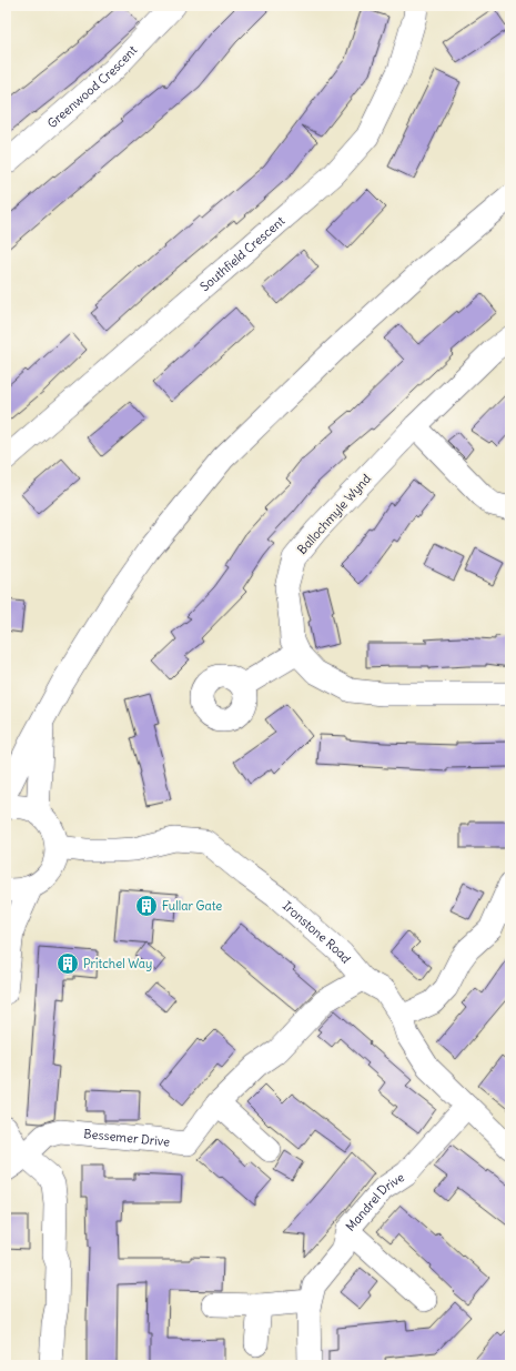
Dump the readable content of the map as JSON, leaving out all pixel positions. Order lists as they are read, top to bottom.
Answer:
{
  "streets": {
    "street": [
      "Greenwood Crescent",
      "Southfield Crescent",
      "Ballochmyle Wynd",
      "Ironstone Road",
      "Bessemer Drive",
      "Mandrel Drive"
    ]
  },
  "crossings": [
    ["Ironstone Road", "Bessemer Drive"],
    ["Ironstone Road", "Mandrel Drive"]
  ],
  "places": {
    "building": ["Fullar Gate", "Pritchel Way"]
  }
}
